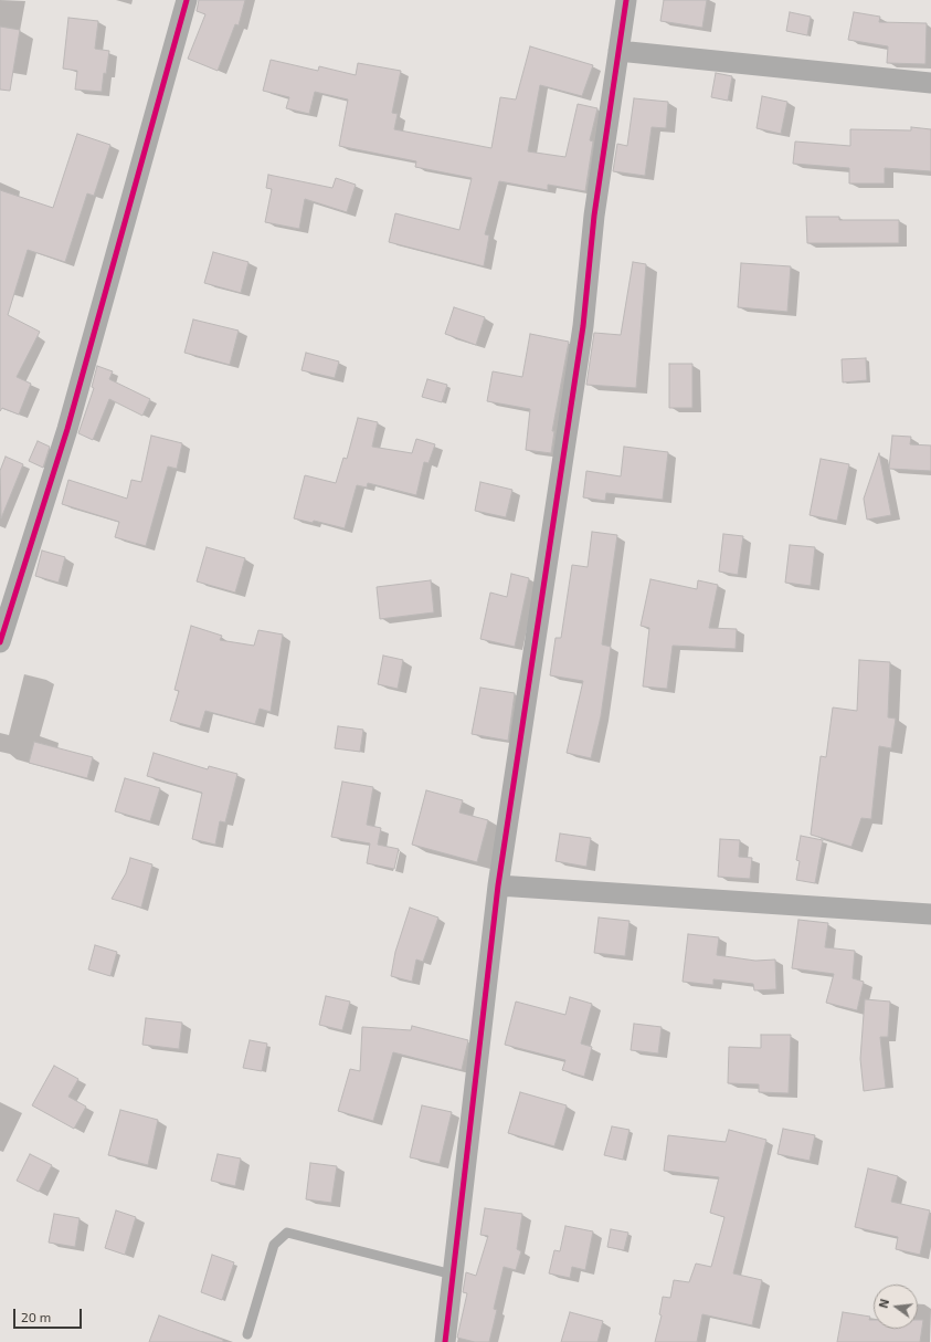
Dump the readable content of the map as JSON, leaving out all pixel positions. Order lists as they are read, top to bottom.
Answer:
{
  "scale_bar": "20 m",
  "north": "left"
}
